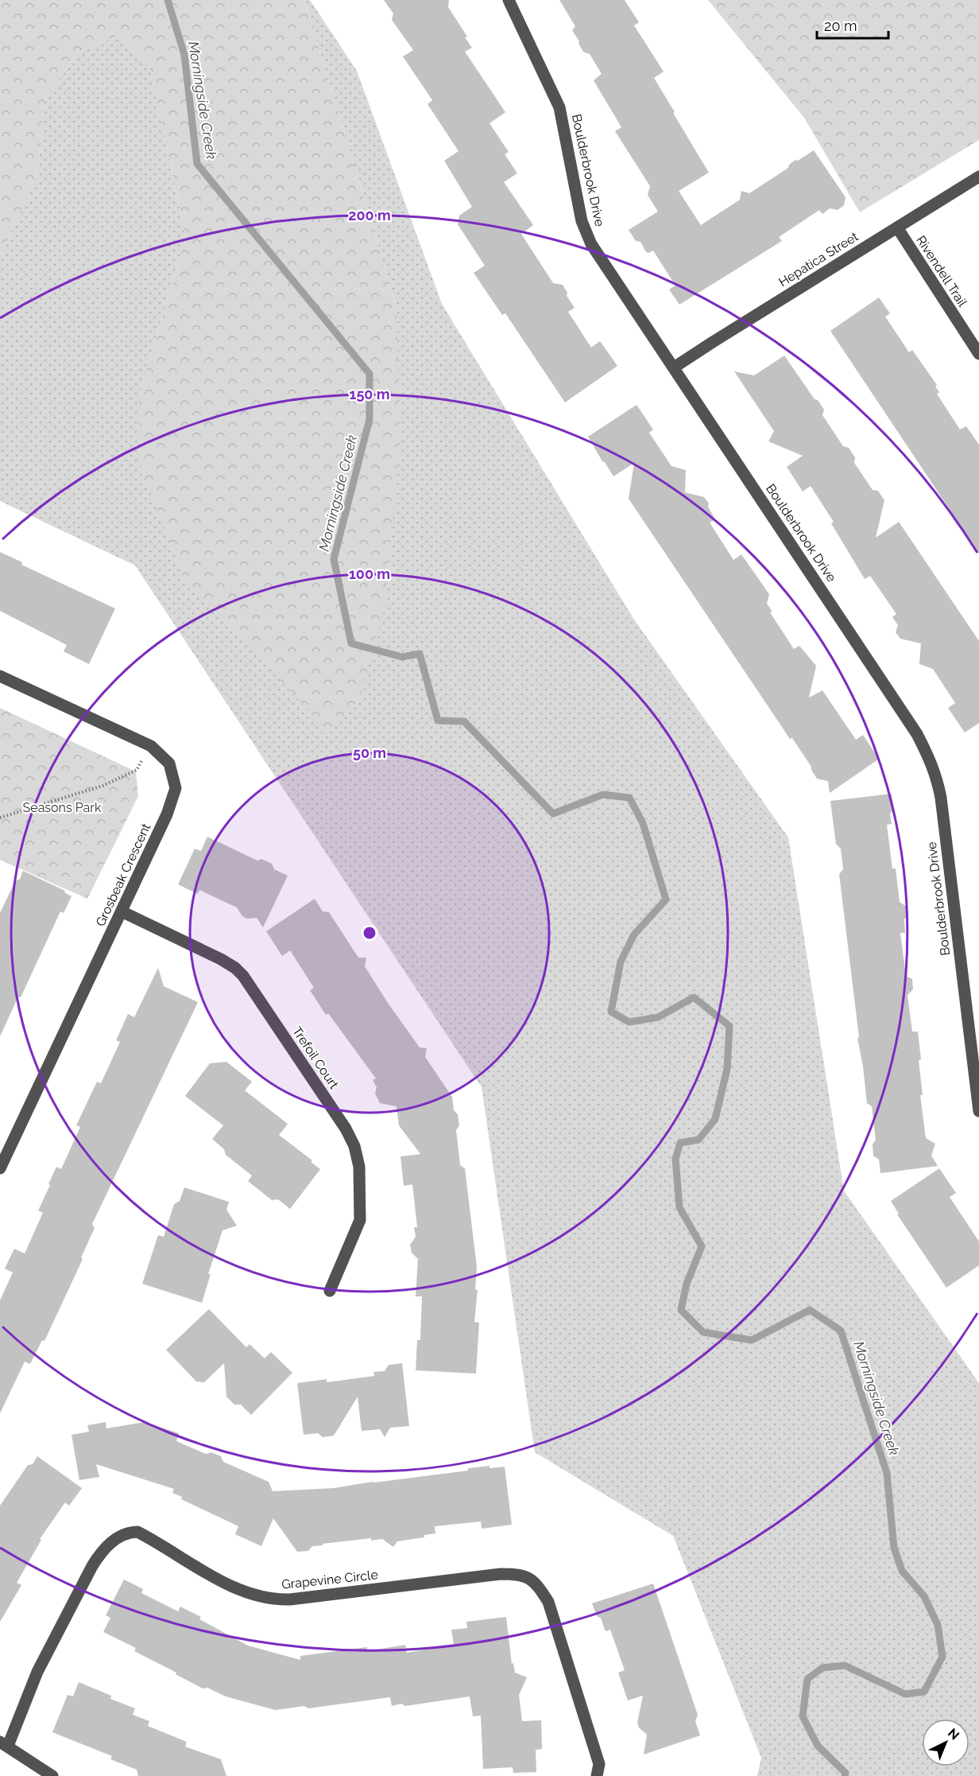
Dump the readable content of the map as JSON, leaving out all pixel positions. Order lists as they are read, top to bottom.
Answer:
{
  "streets": {
    "street": [
      "Boulderbrook Drive",
      "Hepatica Street",
      "Rivendell Trail",
      "Grosbeak Crescent",
      "Trefoil Court",
      "Grapevine Circle"
    ]
  },
  "crossings": [
    ["Boulderbrook Drive", "Hepatica Street"],
    ["Hepatica Street", "Rivendell Trail"],
    ["Grosbeak Crescent", "Trefoil Court"]
  ],
  "water": ["Morningside Creek"],
  "parks": ["Seasons Park"],
  "scale_bar": "20 m",
  "north": "top right",
  "rings": [
    "200 m",
    "150 m",
    "100 m",
    "50 m"
  ]
}
